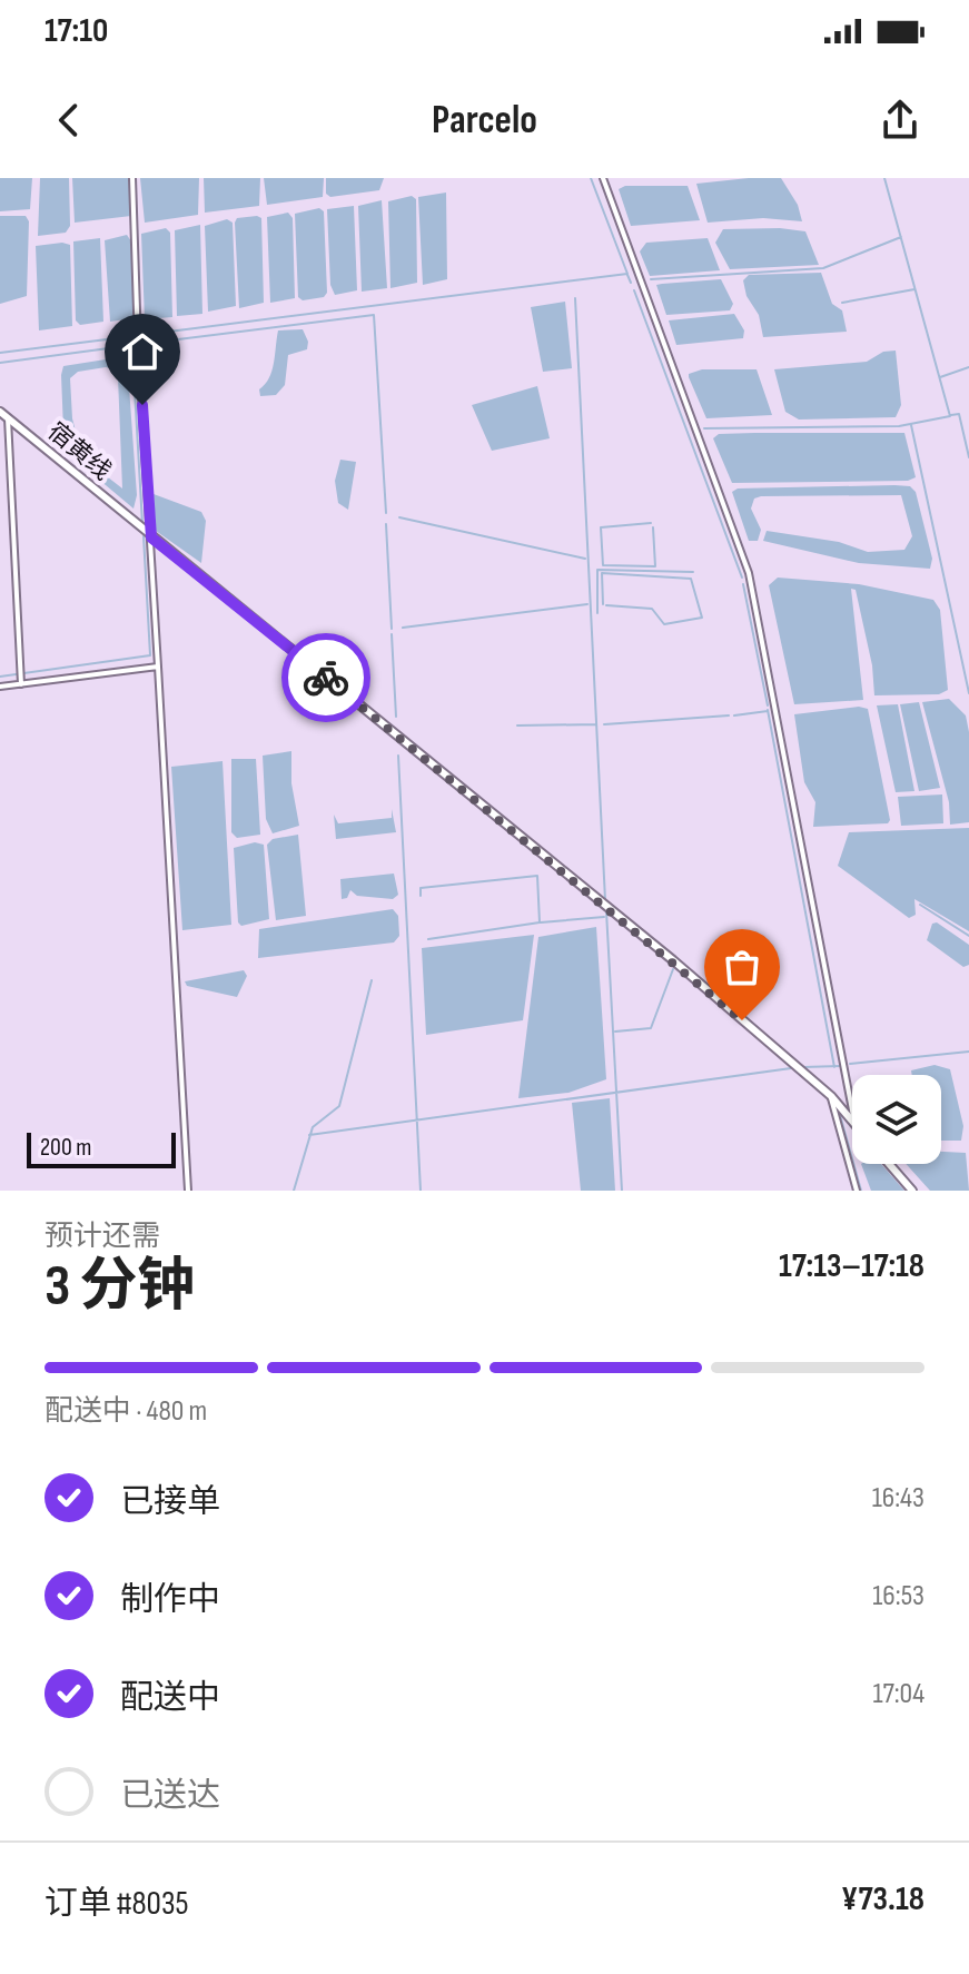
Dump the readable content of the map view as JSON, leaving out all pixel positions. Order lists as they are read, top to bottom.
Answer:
{
  "streets": {
    "main road": ["宿黄线"]
  },
  "scale_bar": "200 m",
  "page": {
    "status": "17:10",
    "header": "Parcelo",
    "scale": "200 m",
    "heading": ["3 分钟", "预计还需", "17:13–17:18"],
    "panel": ["订单 #8035", "¥73.18"],
    "bar": "配送中 · 480 m",
    "list": [
      ["已接单", "16:43"],
      ["制作中", "16:53"],
      ["配送中", "17:04"],
      "已送达"
    ]
  }
}
